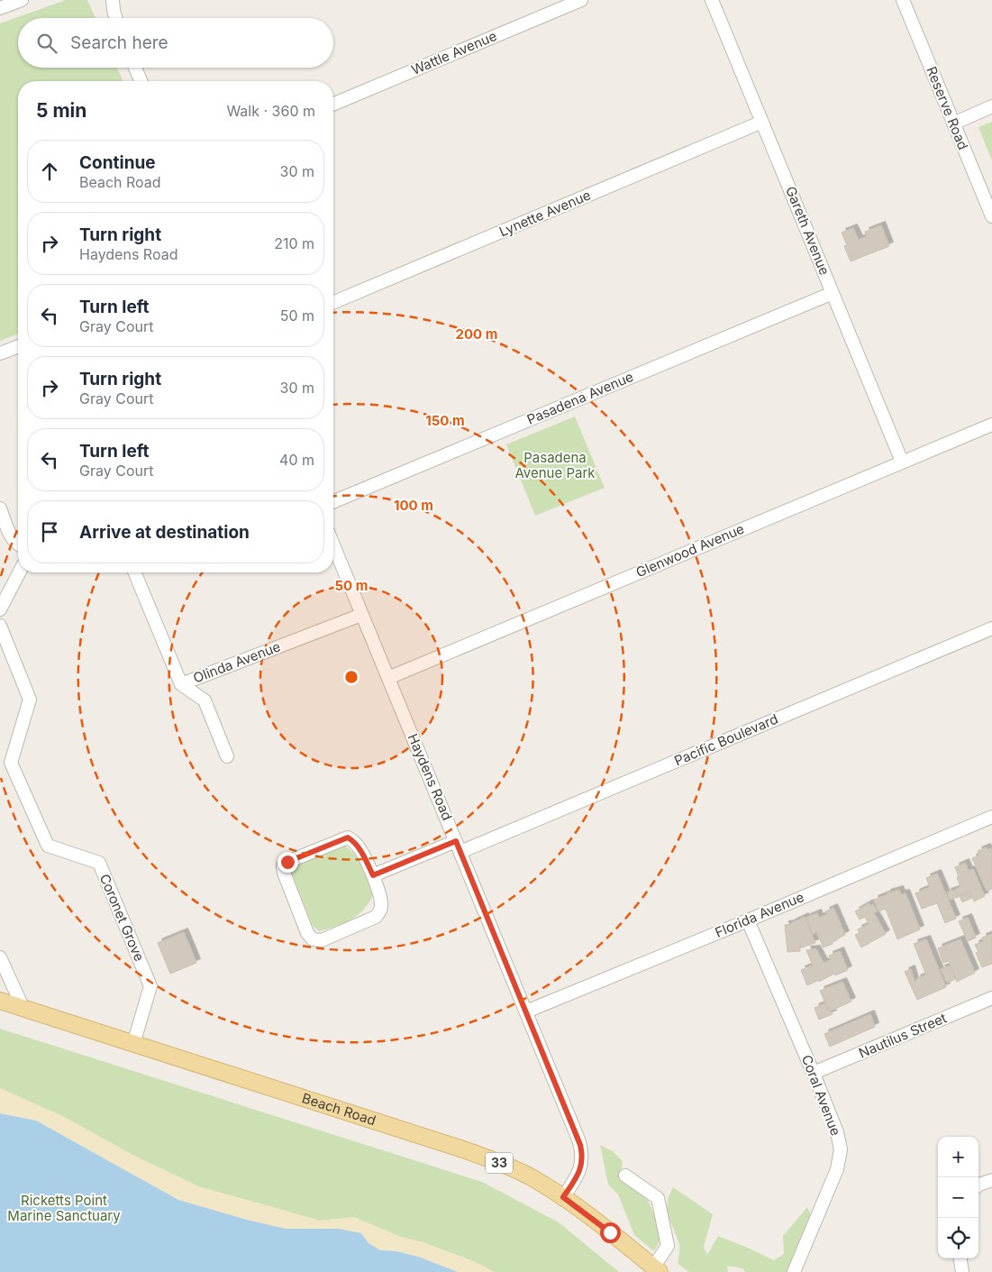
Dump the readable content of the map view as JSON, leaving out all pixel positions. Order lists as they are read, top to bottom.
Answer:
{
  "streets": {
    "main road": ["Beach Road", "33"],
    "street": [
      "Wattle Avenue",
      "Reserve Road",
      "Lynette Avenue",
      "Gareth Avenue",
      "Pasadena Avenue",
      "Glenwood Avenue",
      "Olinda Avenue",
      "Pacific Boulevard",
      "Haydens Road",
      "Florida Avenue",
      "Coronet Grove",
      "Nautilus Street",
      "Coral Avenue"
    ]
  },
  "crossings": [
    ["Lynette Avenue", "Gareth Avenue"],
    ["Gareth Avenue", "Pasadena Avenue"],
    ["Gareth Avenue", "Glenwood Avenue"],
    ["Glenwood Avenue", "Haydens Road"],
    ["Olinda Avenue", "Haydens Road"],
    ["Pacific Boulevard", "Haydens Road"],
    ["Haydens Road", "Florida Avenue"],
    ["Haydens Road", "Beach Road"],
    ["Florida Avenue", "Coral Avenue"],
    ["Coronet Grove", "Beach Road"],
    ["Nautilus Street", "Coral Avenue"]
  ],
  "parks": ["Pasadena Avenue Park", "Ricketts Point Marine Sanctuary"],
  "page": {
    "search": "Search here",
    "heading": ["5 min", "Walk · 360 m"],
    "list": [
      ["Continue", "Beach Road", "30 m"],
      ["Turn right", "Haydens Road", "210 m"],
      ["Turn left", "Gray Court", "50 m"],
      ["Turn right", "Gray Court", "30 m"],
      ["Turn left", "Gray Court", "40 m"],
      "Arrive at destination"
    ],
    "map_buttons": ["+", "−"]
  },
  "rings": [
    "200 m",
    "150 m",
    "100 m",
    "50 m"
  ]
}
